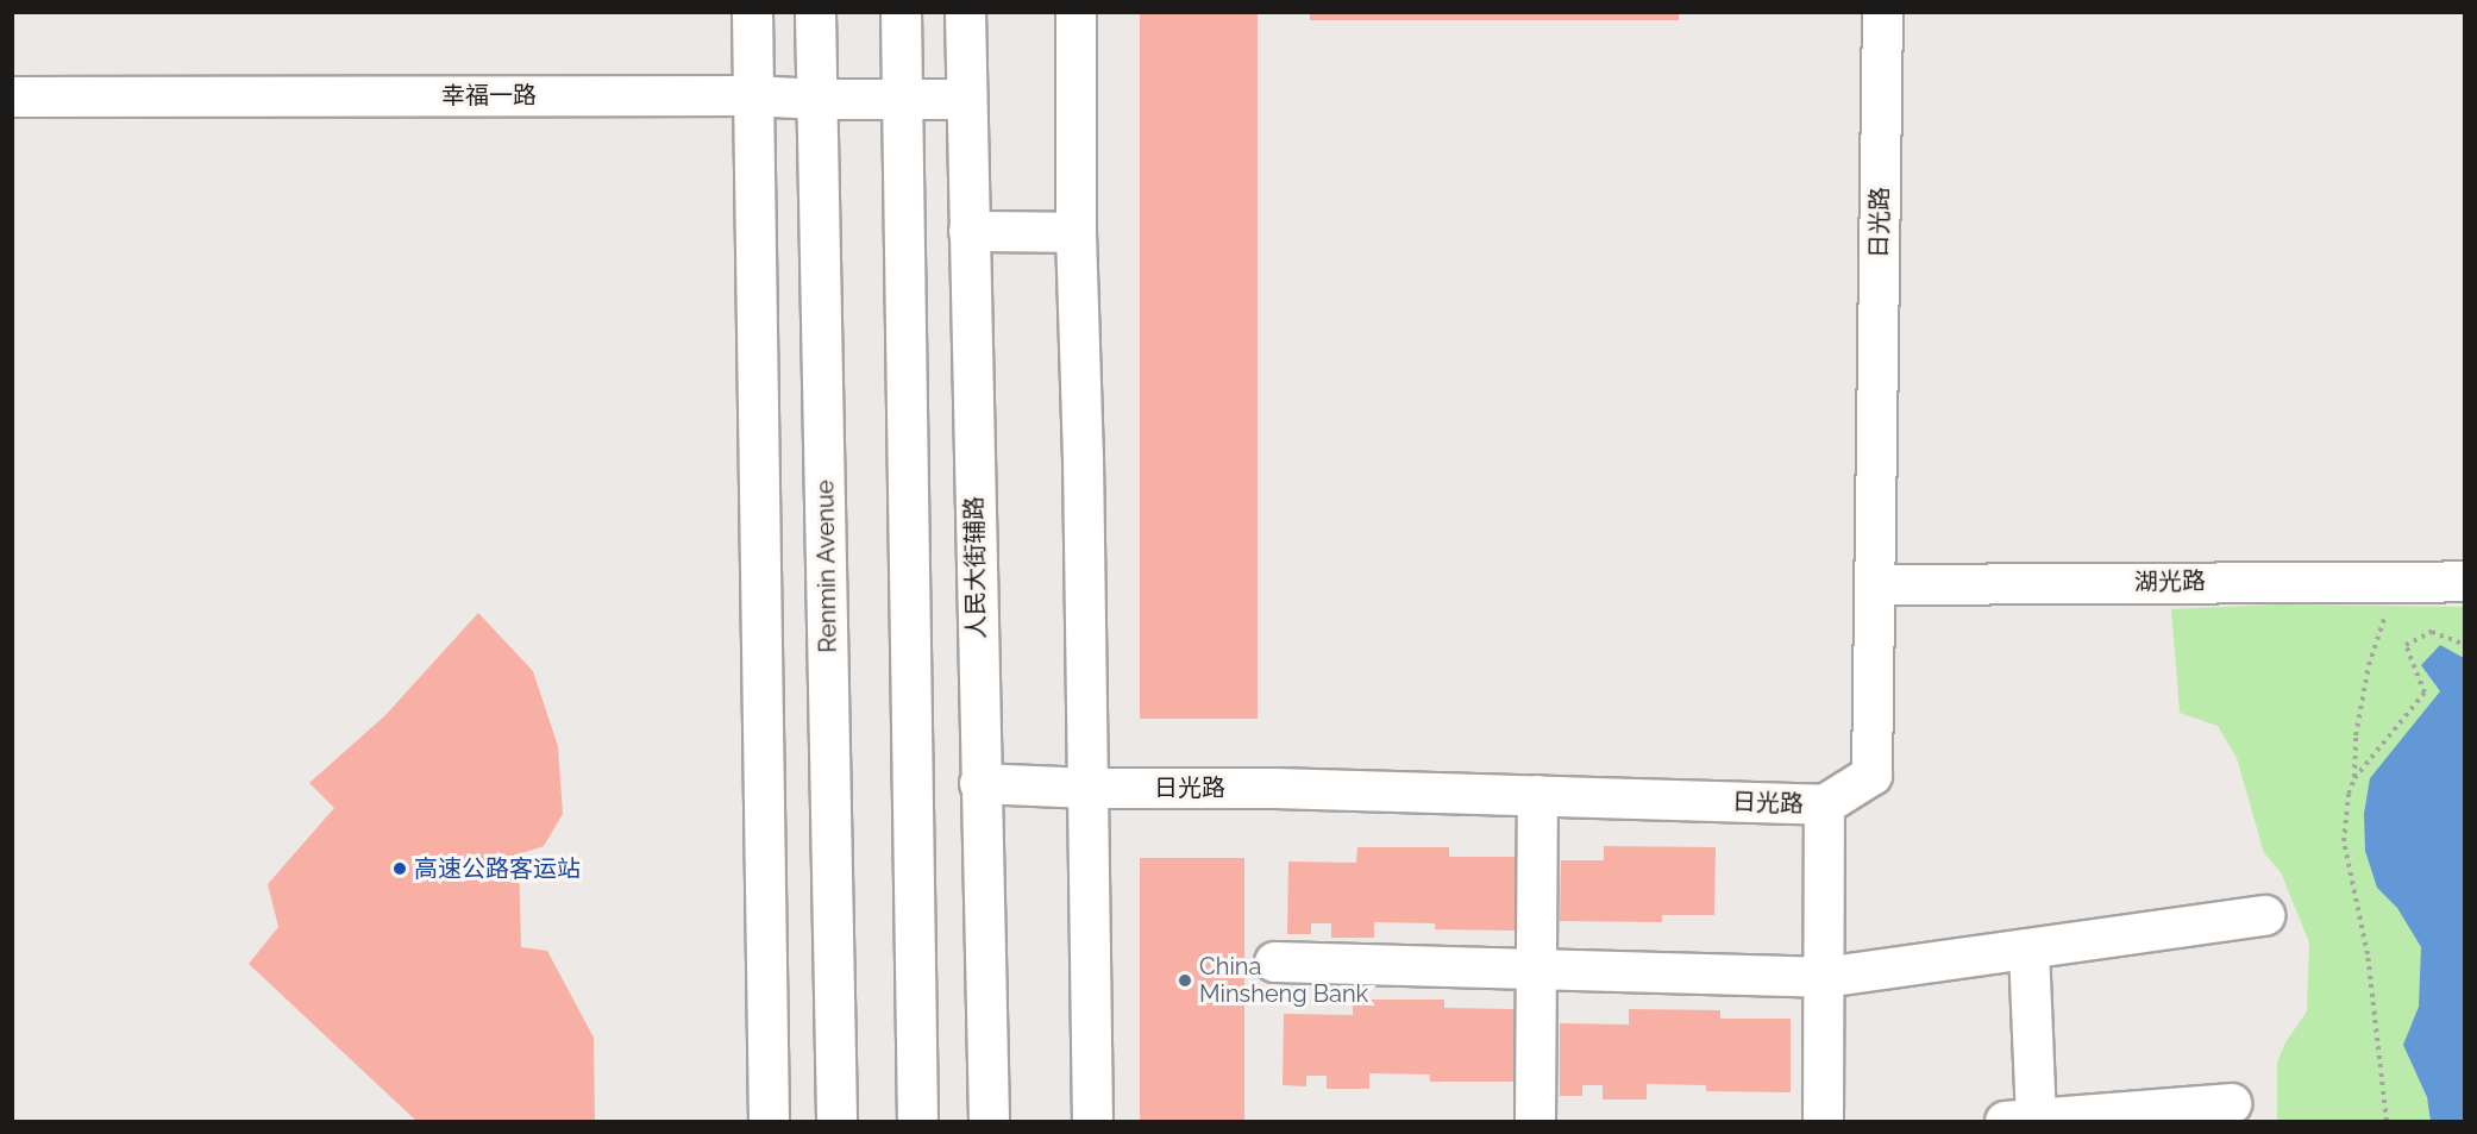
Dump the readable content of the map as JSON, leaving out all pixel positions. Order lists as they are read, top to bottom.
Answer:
{
  "streets": {
    "main road": [
      "幸福一路",
      "日光路",
      "Renmin Avenue",
      "人民大街辅路",
      "湖光路"
    ]
  },
  "crossings": [
    ["幸福一路", "Renmin Avenue"],
    ["幸福一路", "人民大街辅路"],
    ["日光路", "人民大街辅路"],
    ["日光路", "湖光路"]
  ],
  "places": ["高速公路客运站", "China Minsheng Bank"]
}
